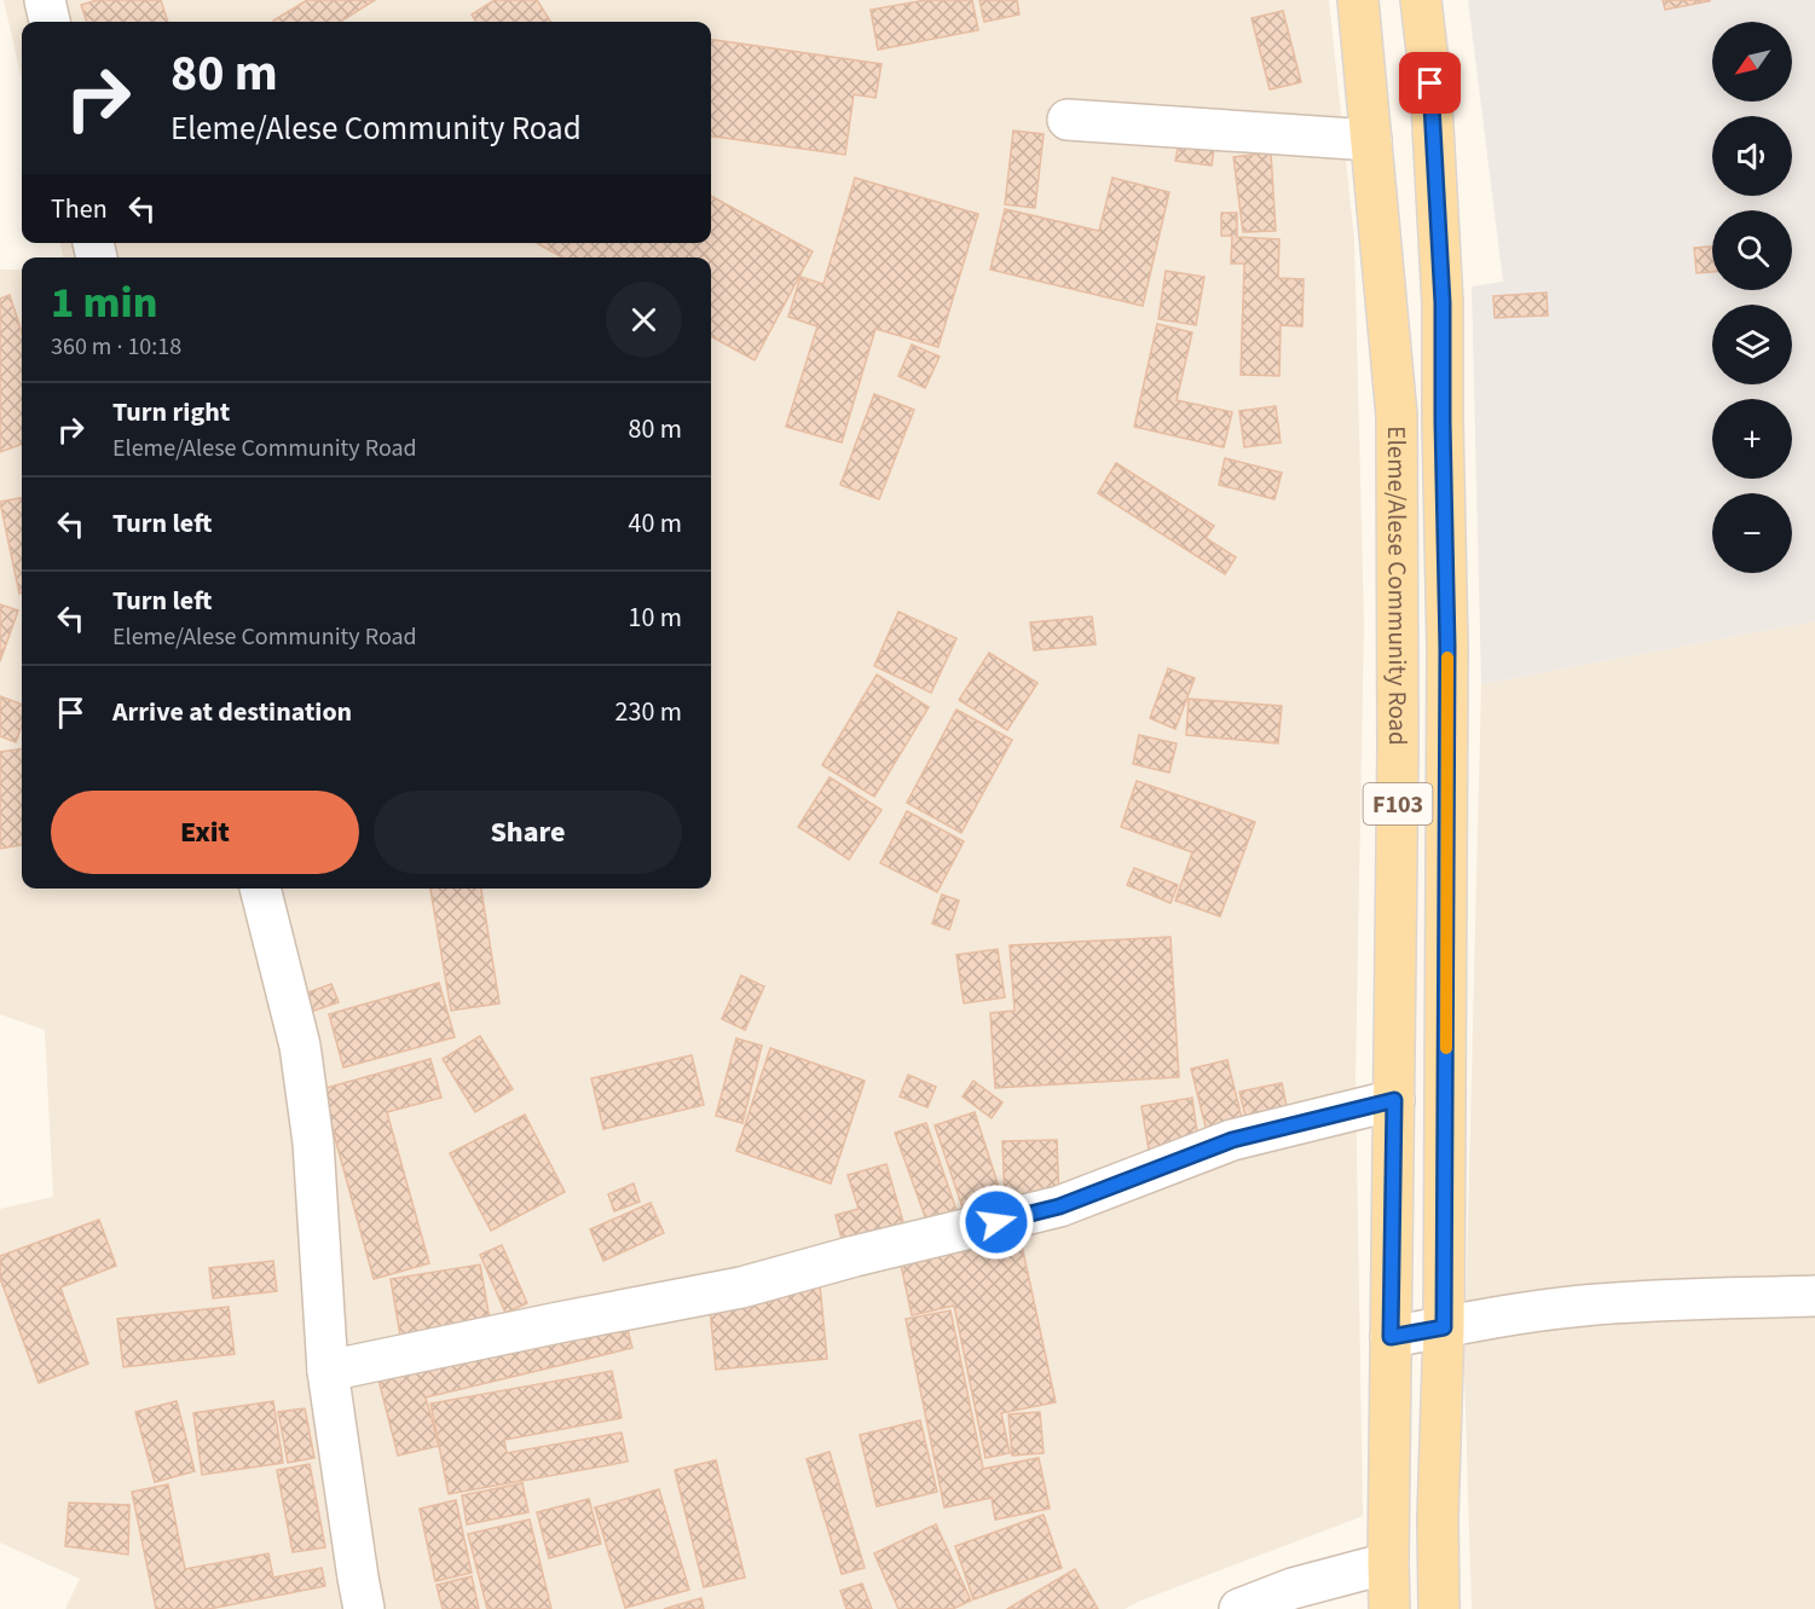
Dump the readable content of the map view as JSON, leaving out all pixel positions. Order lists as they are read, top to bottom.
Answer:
{
  "streets": {
    "main road": ["Eleme/Alese Community Road", "F103"]
  },
  "north": "bottom left",
  "page": {
    "map_buttons": ["+", "−"],
    "turn": ["80 m", "Eleme/Alese Community Road"],
    "then": "Then",
    "heading": ["1 min", "360 m · 10:18"],
    "list": [
      {
        "name": "Turn right",
        "note": "Eleme/Alese Community Road",
        "value": "80 m"
      },
      {
        "name": "Turn left",
        "value": "40 m"
      },
      {
        "name": "Turn left",
        "note": "Eleme/Alese Community Road",
        "value": "10 m"
      },
      {
        "name": "Arrive at destination",
        "value": "230 m"
      }
    ],
    "buttons": ["Exit", "Share"]
  }
}
